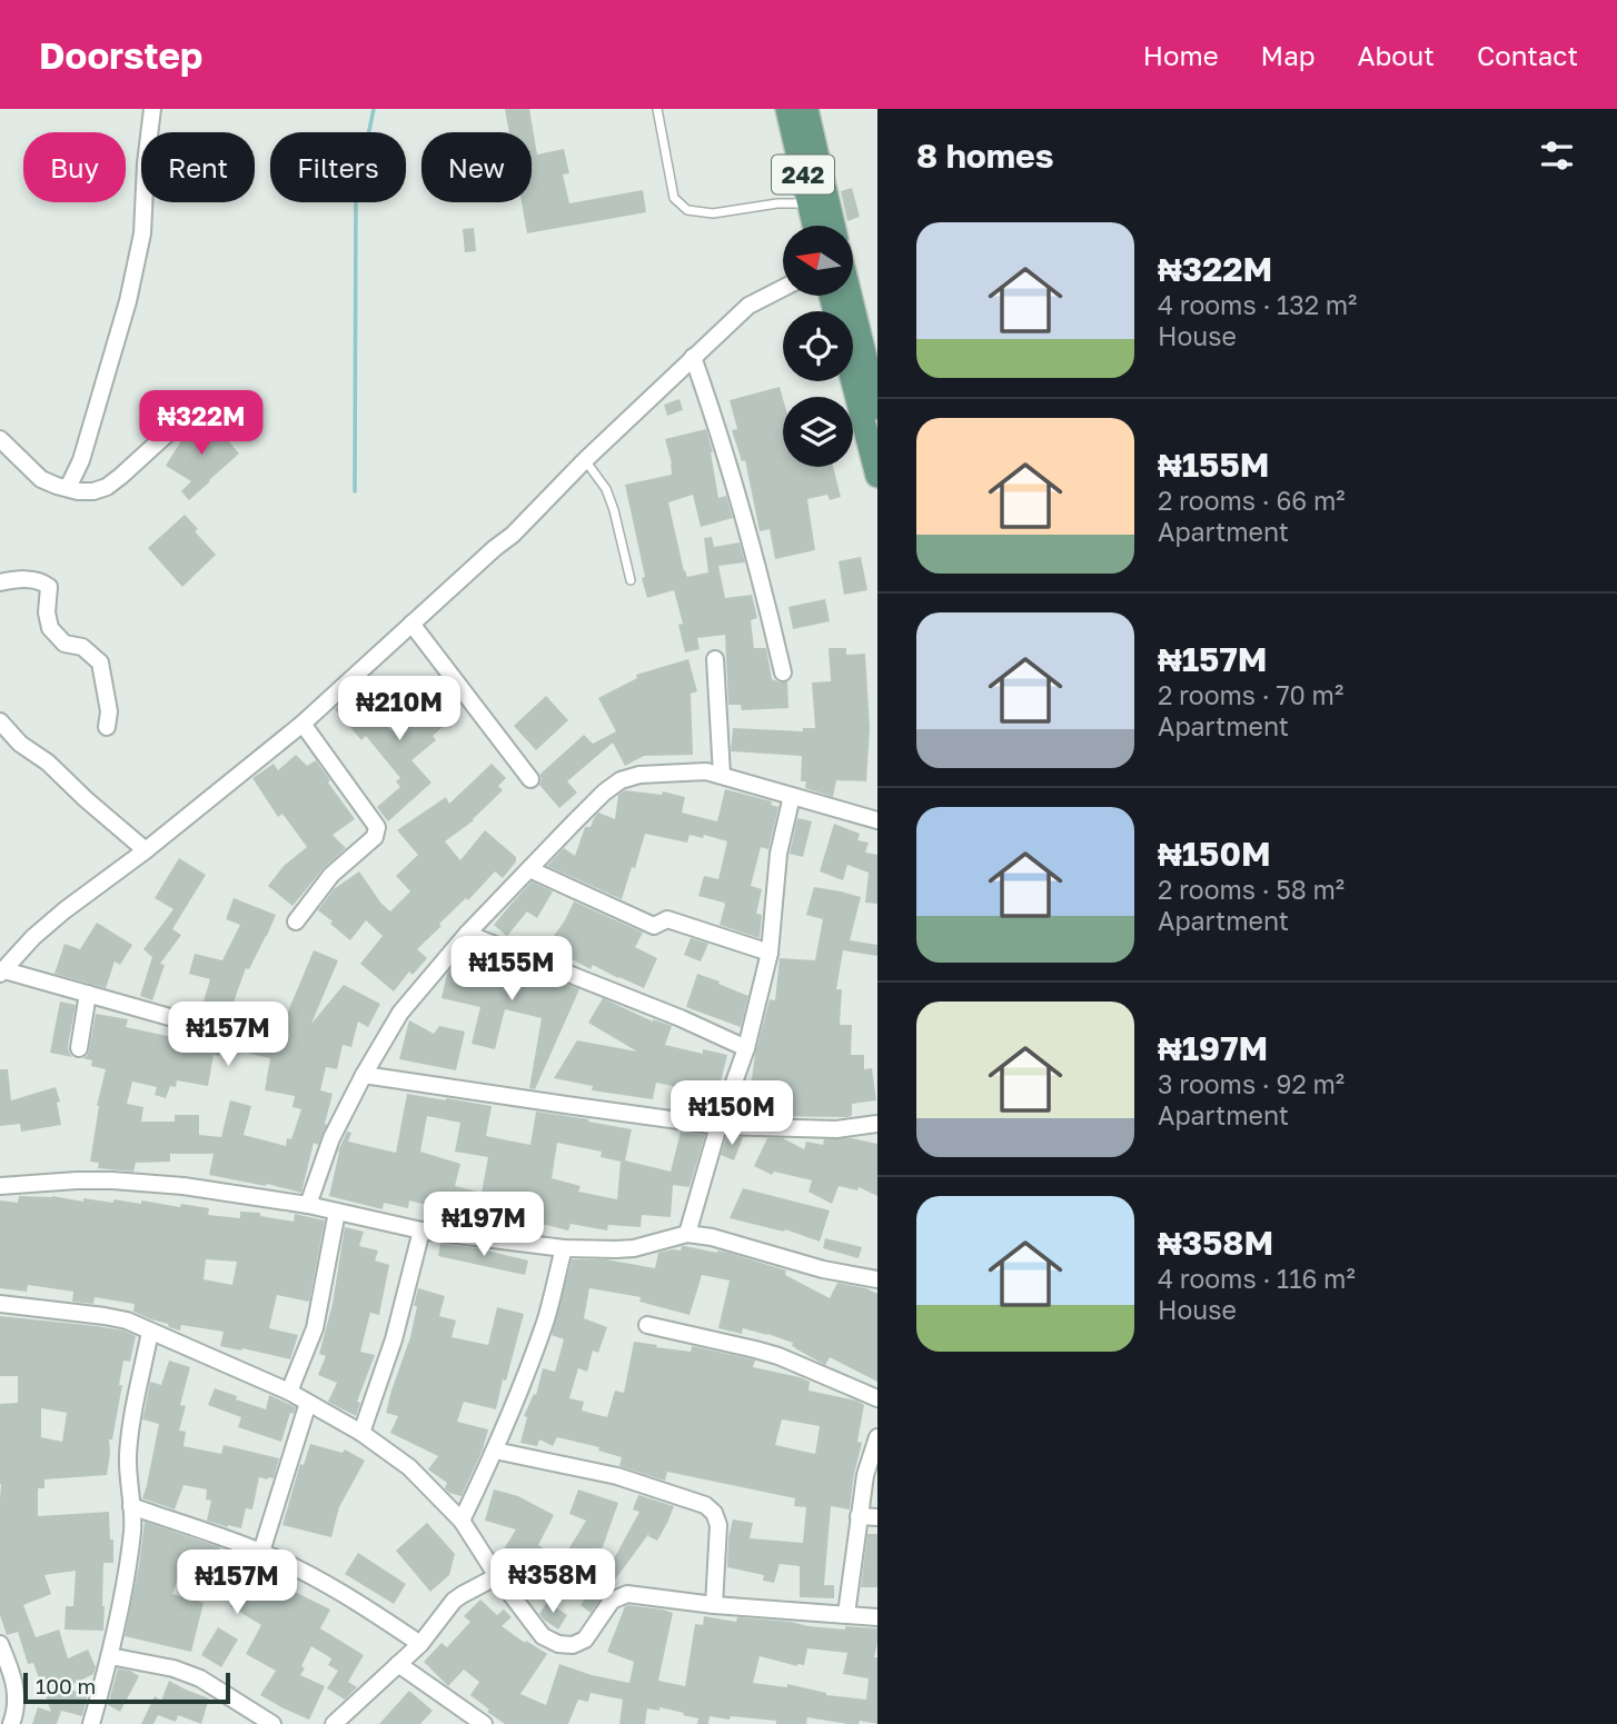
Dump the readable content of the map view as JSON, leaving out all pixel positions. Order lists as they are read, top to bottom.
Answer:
{
  "streets": {
    "main road": ["242"]
  },
  "scale_bar": "100 m",
  "north": "left",
  "page": {
    "header": "Doorstep",
    "nav": [
      "Home",
      "Map",
      "About",
      "Contact"
    ],
    "heading": "8 homes",
    "chip": [
      "Buy",
      "Rent",
      "Filters",
      "New"
    ],
    "list": [
      {
        "name": "₦322M",
        "note": "4 rooms · 132 m² · House"
      },
      {
        "name": "₦155M",
        "note": "2 rooms · 66 m² · Apartment"
      },
      {
        "name": "₦157M",
        "note": "2 rooms · 70 m² · Apartment"
      },
      {
        "name": "₦150M",
        "note": "2 rooms · 58 m² · Apartment"
      },
      {
        "name": "₦197M",
        "note": "3 rooms · 92 m² · Apartment"
      },
      {
        "name": "₦358M",
        "note": "4 rooms · 116 m² · House"
      }
    ],
    "price": [
      "₦322M",
      "₦210M",
      "₦155M",
      "₦157M",
      "₦150M",
      "₦197M",
      "₦358M",
      "₦157M"
    ],
    "scale": "100 m"
  }
}
